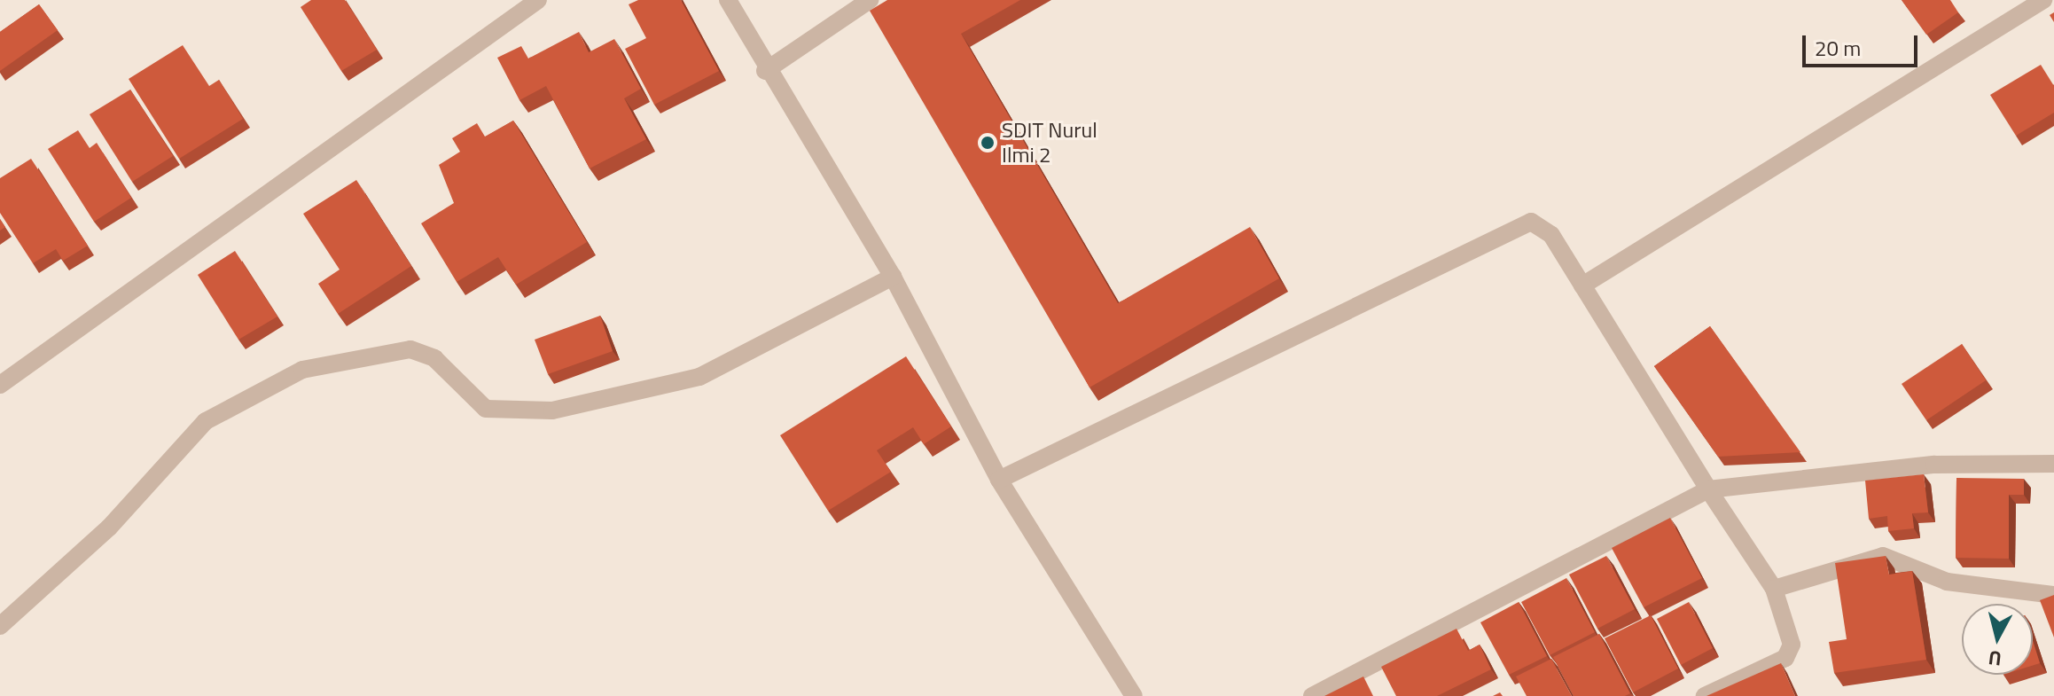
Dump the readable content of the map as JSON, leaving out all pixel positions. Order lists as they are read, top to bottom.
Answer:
{
  "places": ["SDIT Nurul Ilmi 2"],
  "scale_bar": "20 m",
  "north": "bottom"
}
